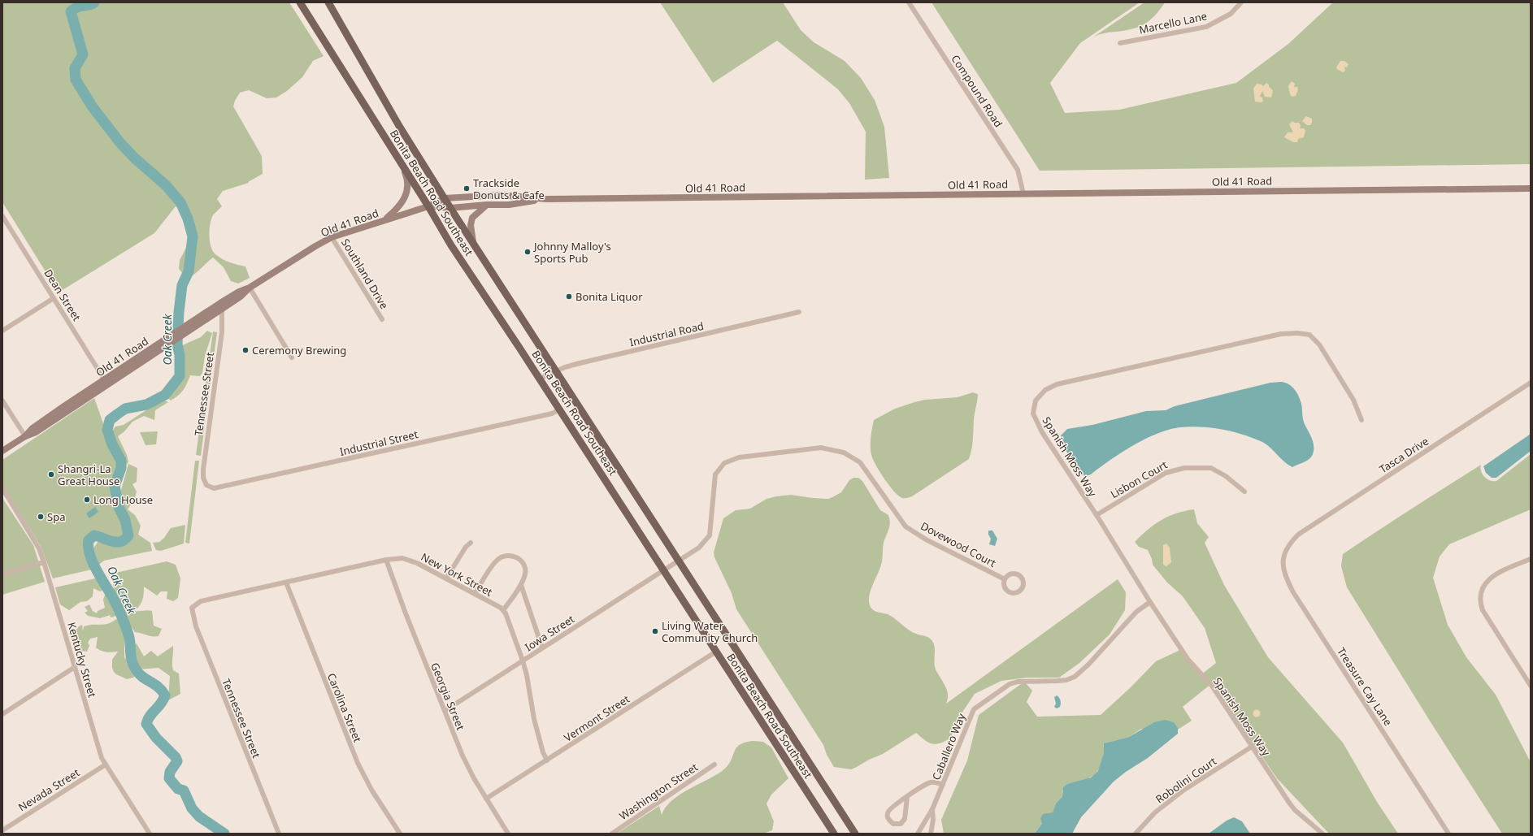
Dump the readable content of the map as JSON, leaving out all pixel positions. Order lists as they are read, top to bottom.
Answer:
{
  "streets": {
    "main road": ["Bonita Beach Road Southeast"],
    "street": [
      "Marcello Lane",
      "Compound Road",
      "Old 41 Road",
      "Southland Drive",
      "Dean Street",
      "Industrial Road",
      "Tennessee Street",
      "Industrial Street",
      "Tasca Drive",
      "Spanish Moss Way",
      "Lisbon Court",
      "Dovewood Court",
      "New York Street",
      "Iowa Street",
      "Kentucky Street",
      "Treasure Cay Lane",
      "Georgia Street",
      "Carolina Street",
      "Vermont Street",
      "Caballero Way",
      "Robolini Court",
      "Nevada Street",
      "Washington Street"
    ]
  },
  "crossings": [
    ["Compound Road", "Old 41 Road"],
    ["Old 41 Road", "Bonita Beach Road Southeast"],
    ["Old 41 Road", "Southland Drive"],
    ["Old 41 Road", "Dean Street"],
    ["Old 41 Road", "Tennessee Street"],
    ["Bonita Beach Road Southeast", "Industrial Road"],
    ["Bonita Beach Road Southeast", "Industrial Street"],
    ["Bonita Beach Road Southeast", "Dovewood Court"],
    ["Bonita Beach Road Southeast", "Iowa Street"],
    ["Bonita Beach Road Southeast", "Vermont Street"],
    ["Tennessee Street", "Industrial Street"],
    ["Tennessee Street", "New York Street"],
    ["Tasca Drive", "Treasure Cay Lane"],
    ["Spanish Moss Way", "Lisbon Court"],
    ["Spanish Moss Way", "Caballero Way"],
    ["Spanish Moss Way", "Robolini Court"],
    ["Dovewood Court", "Iowa Street"],
    ["New York Street", "Iowa Street"],
    ["New York Street", "Georgia Street"],
    ["New York Street", "Carolina Street"],
    ["New York Street", "Vermont Street"],
    ["Iowa Street", "Georgia Street"],
    ["Kentucky Street", "Nevada Street"],
    ["Georgia Street", "Vermont Street"]
  ],
  "water": ["Oak Creek"],
  "places": [
    "Trackside Donuts & Cafe",
    "Johnny Malloy's Sports Pub",
    "Bonita Liquor",
    "Ceremony Brewing",
    "Shangri-La Great House",
    "Long House",
    "Spa",
    "Living Water Community Church"
  ]
}
